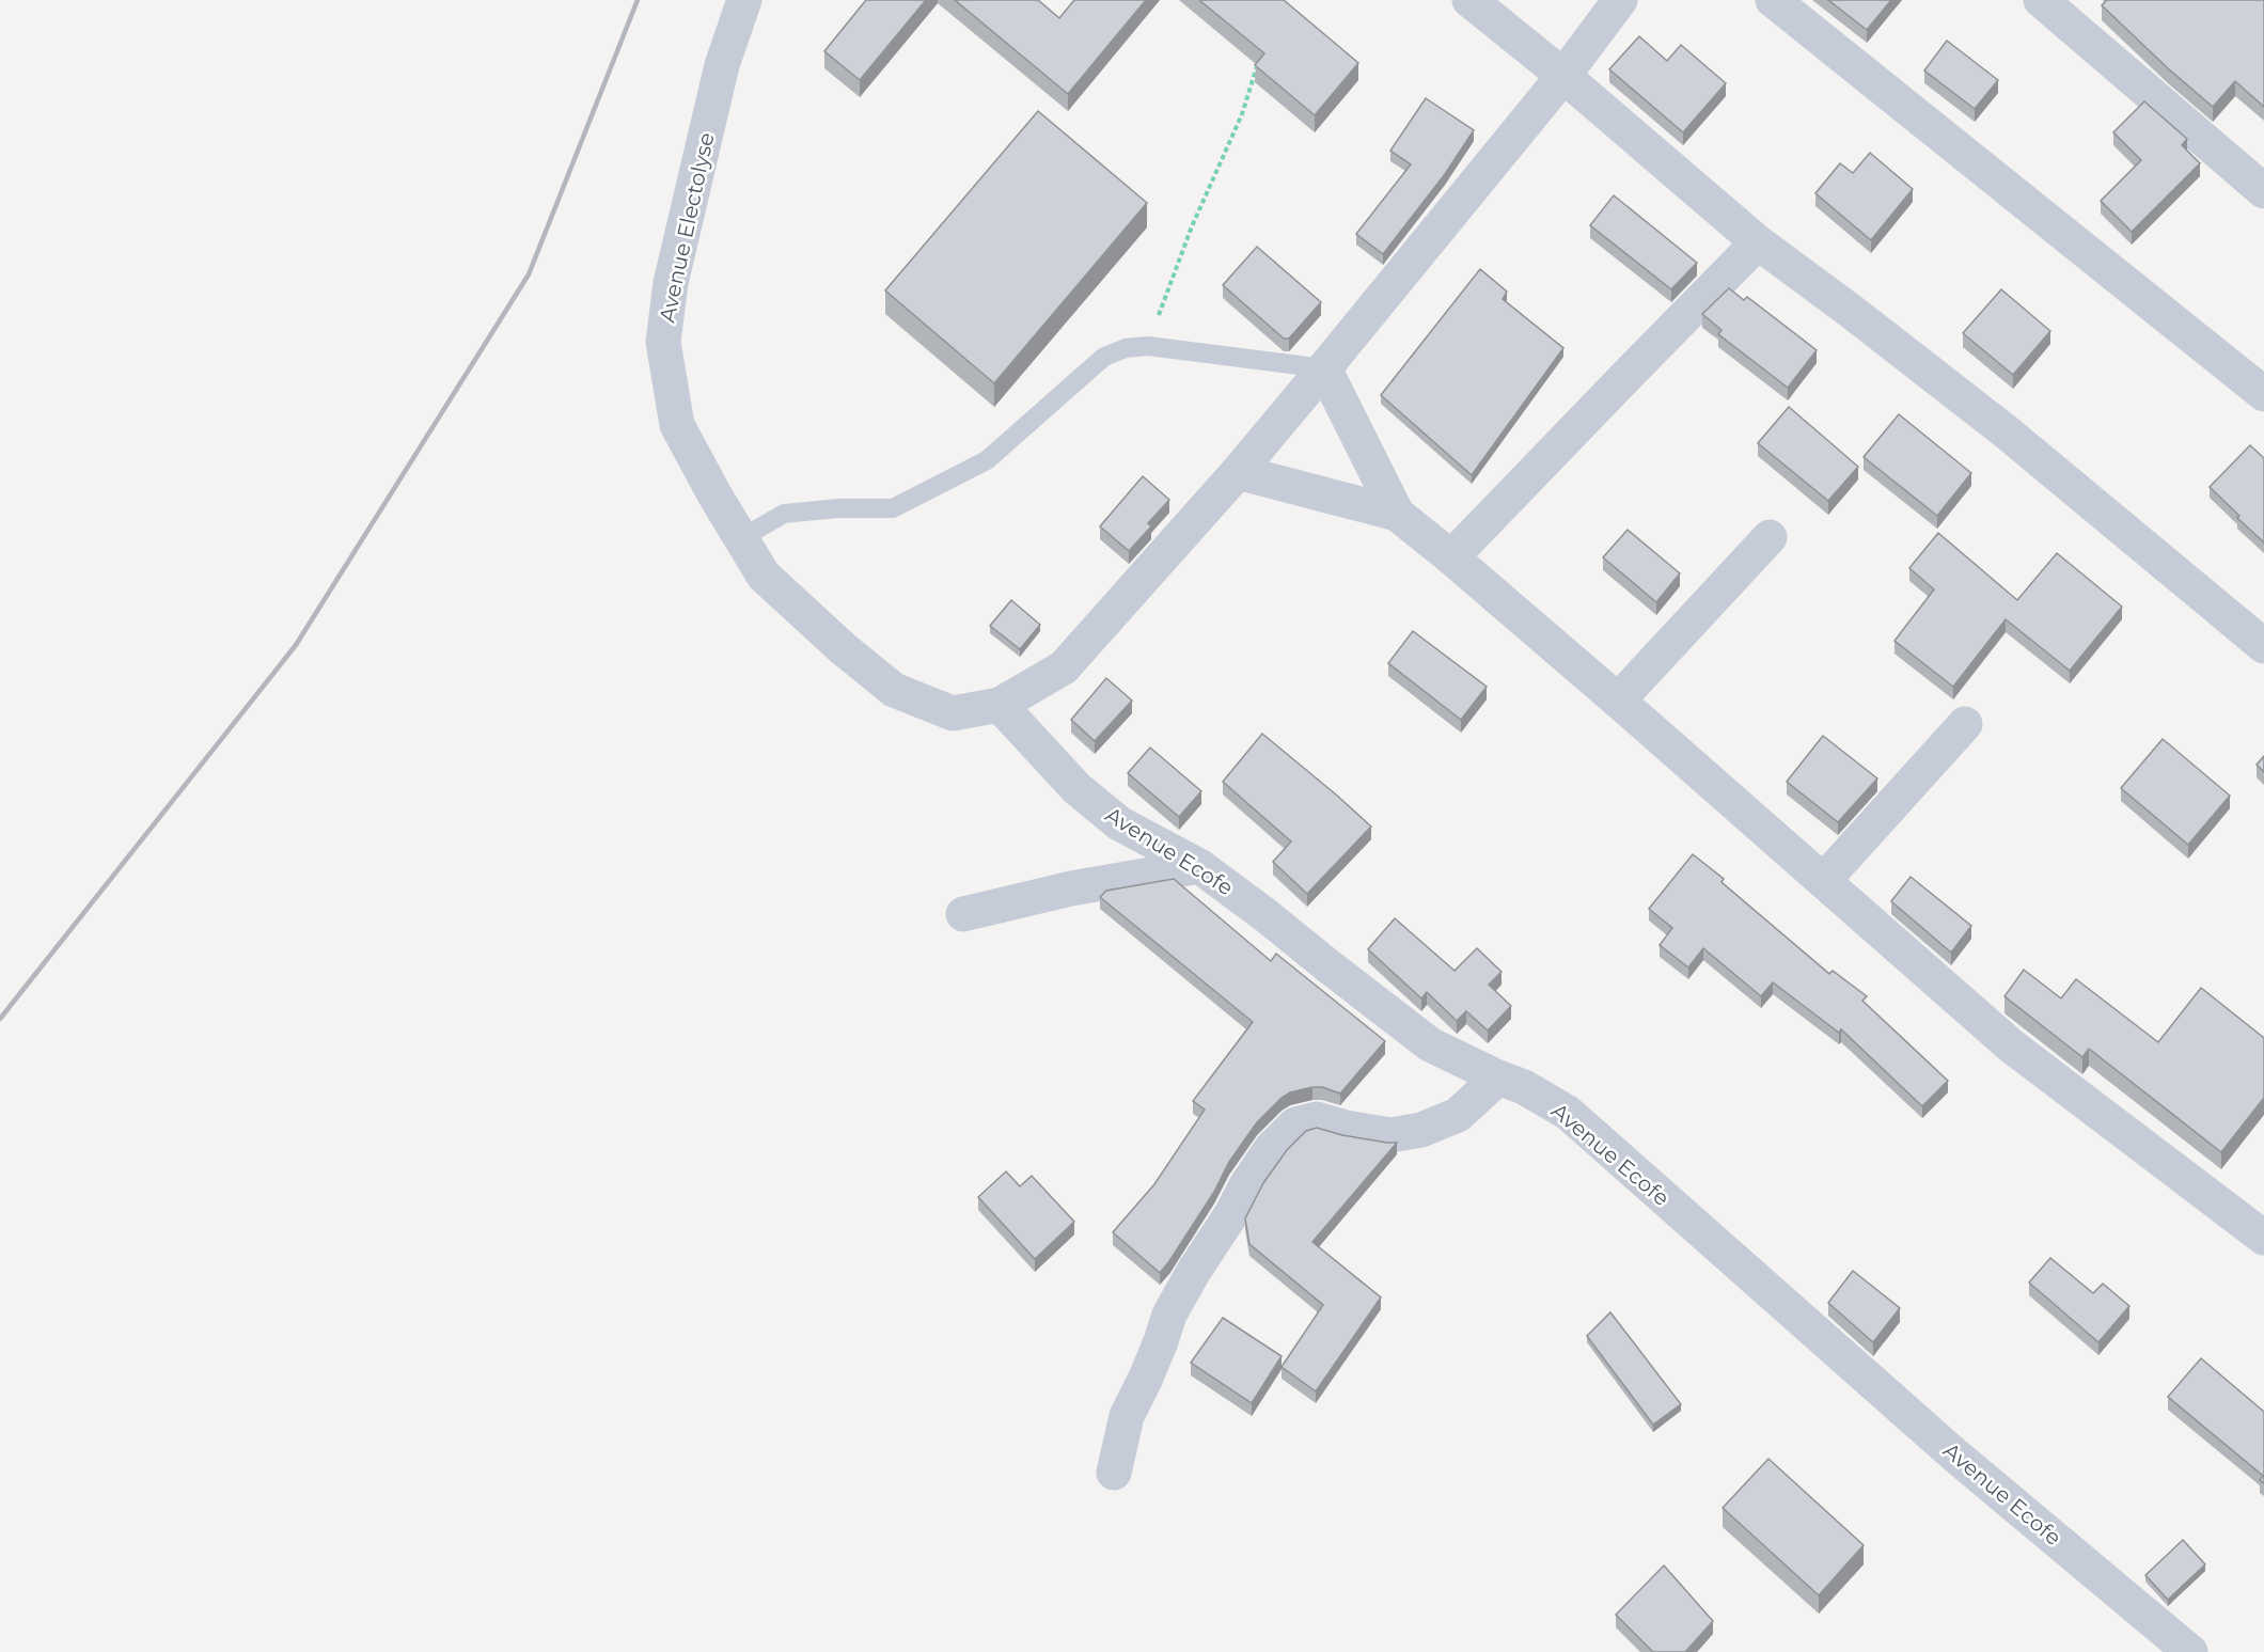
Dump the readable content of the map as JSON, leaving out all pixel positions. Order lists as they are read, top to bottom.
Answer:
{
  "streets": {
    "street": ["Avenue Electolyse", "Avenue Ecofe"]
  },
  "crossings": [
    ["Avenue Electolyse", "Avenue Ecofe"]
  ]
}
